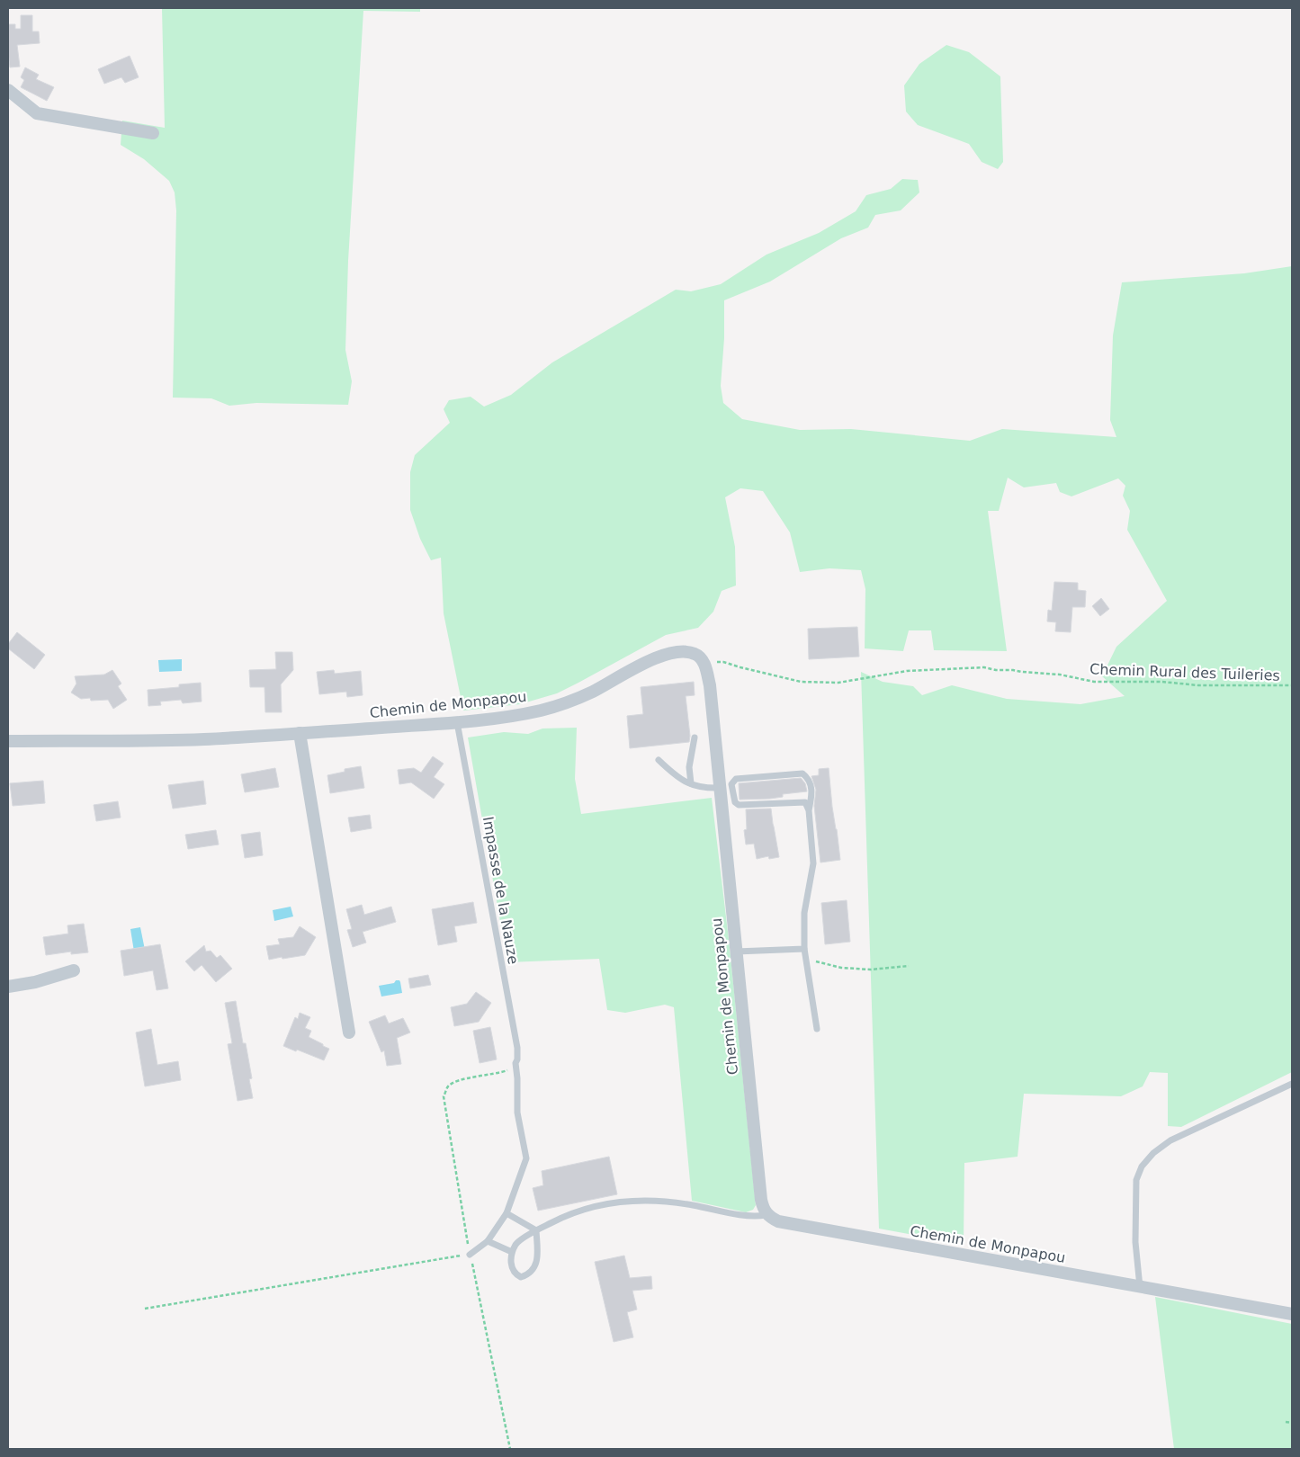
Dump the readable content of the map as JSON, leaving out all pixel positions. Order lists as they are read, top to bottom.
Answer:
{
  "streets": {
    "street": ["Chemin de Monpapou"],
    "lane": ["Impasse de la Nauze"],
    "path": ["Chemin Rural des Tuileries"]
  },
  "crossings": [
    ["Chemin Rural des Tuileries", "Chemin de Monpapou"],
    ["Chemin de Monpapou", "Impasse de la Nauze"]
  ]
}
